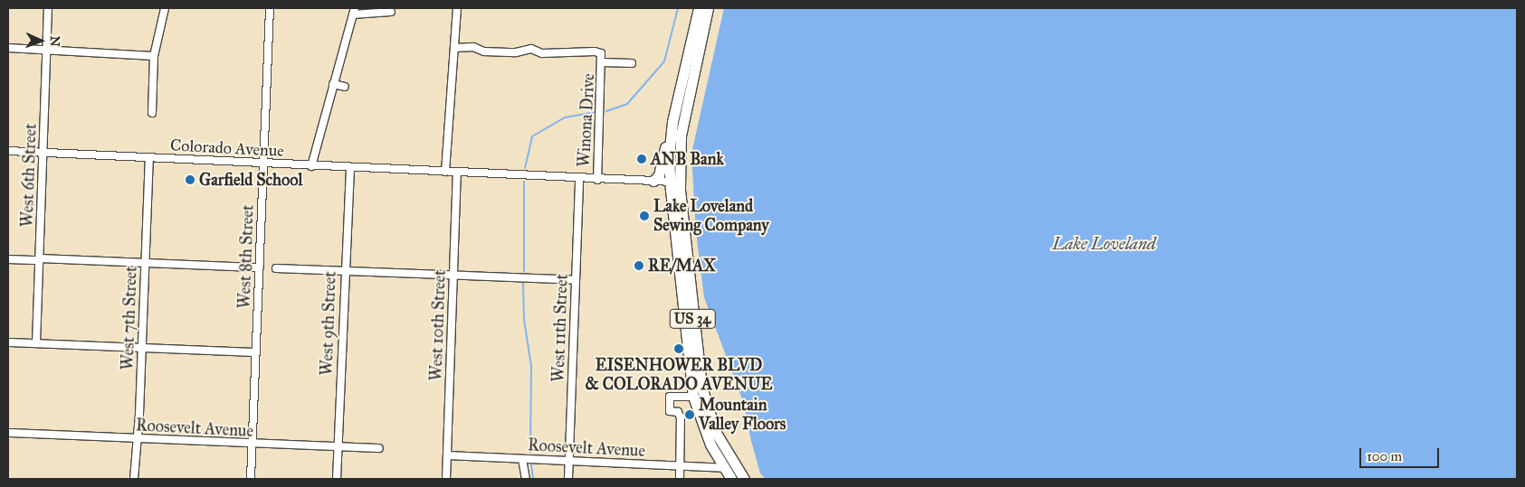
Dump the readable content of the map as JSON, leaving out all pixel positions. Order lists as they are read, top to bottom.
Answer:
{
  "streets": {
    "highway": ["US 34"],
    "street": [
      "Winona Drive",
      "Colorado Avenue",
      "West 6th Street",
      "West 8th Street",
      "West 7th Street",
      "West 9th Street",
      "West 10th Street",
      "West 11th Street",
      "Roosevelt Avenue"
    ]
  },
  "crossings": [
    ["Colorado Avenue", "West 6th Street"],
    ["Colorado Avenue", "West 8th Street"],
    ["Colorado Avenue", "West 7th Street"],
    ["Colorado Avenue", "West 9th Street"],
    ["Colorado Avenue", "West 10th Street"],
    ["West 8th Street", "Roosevelt Avenue"],
    ["West 7th Street", "Roosevelt Avenue"],
    ["US 34", "Roosevelt Avenue"],
    ["West 9th Street", "Roosevelt Avenue"],
    ["West 10th Street", "Roosevelt Avenue"],
    ["West 11th Street", "Roosevelt Avenue"]
  ],
  "water": ["Lake Loveland"],
  "places": [
    "ANB Bank",
    "Garfield School",
    "Lake Loveland Sewing Company",
    "RE/MAX",
    "EISENHOWER BLVD & COLORADO AVENUE",
    "Mountain Valley Floors"
  ],
  "scale_bar": "100 m",
  "north": "right"
}
